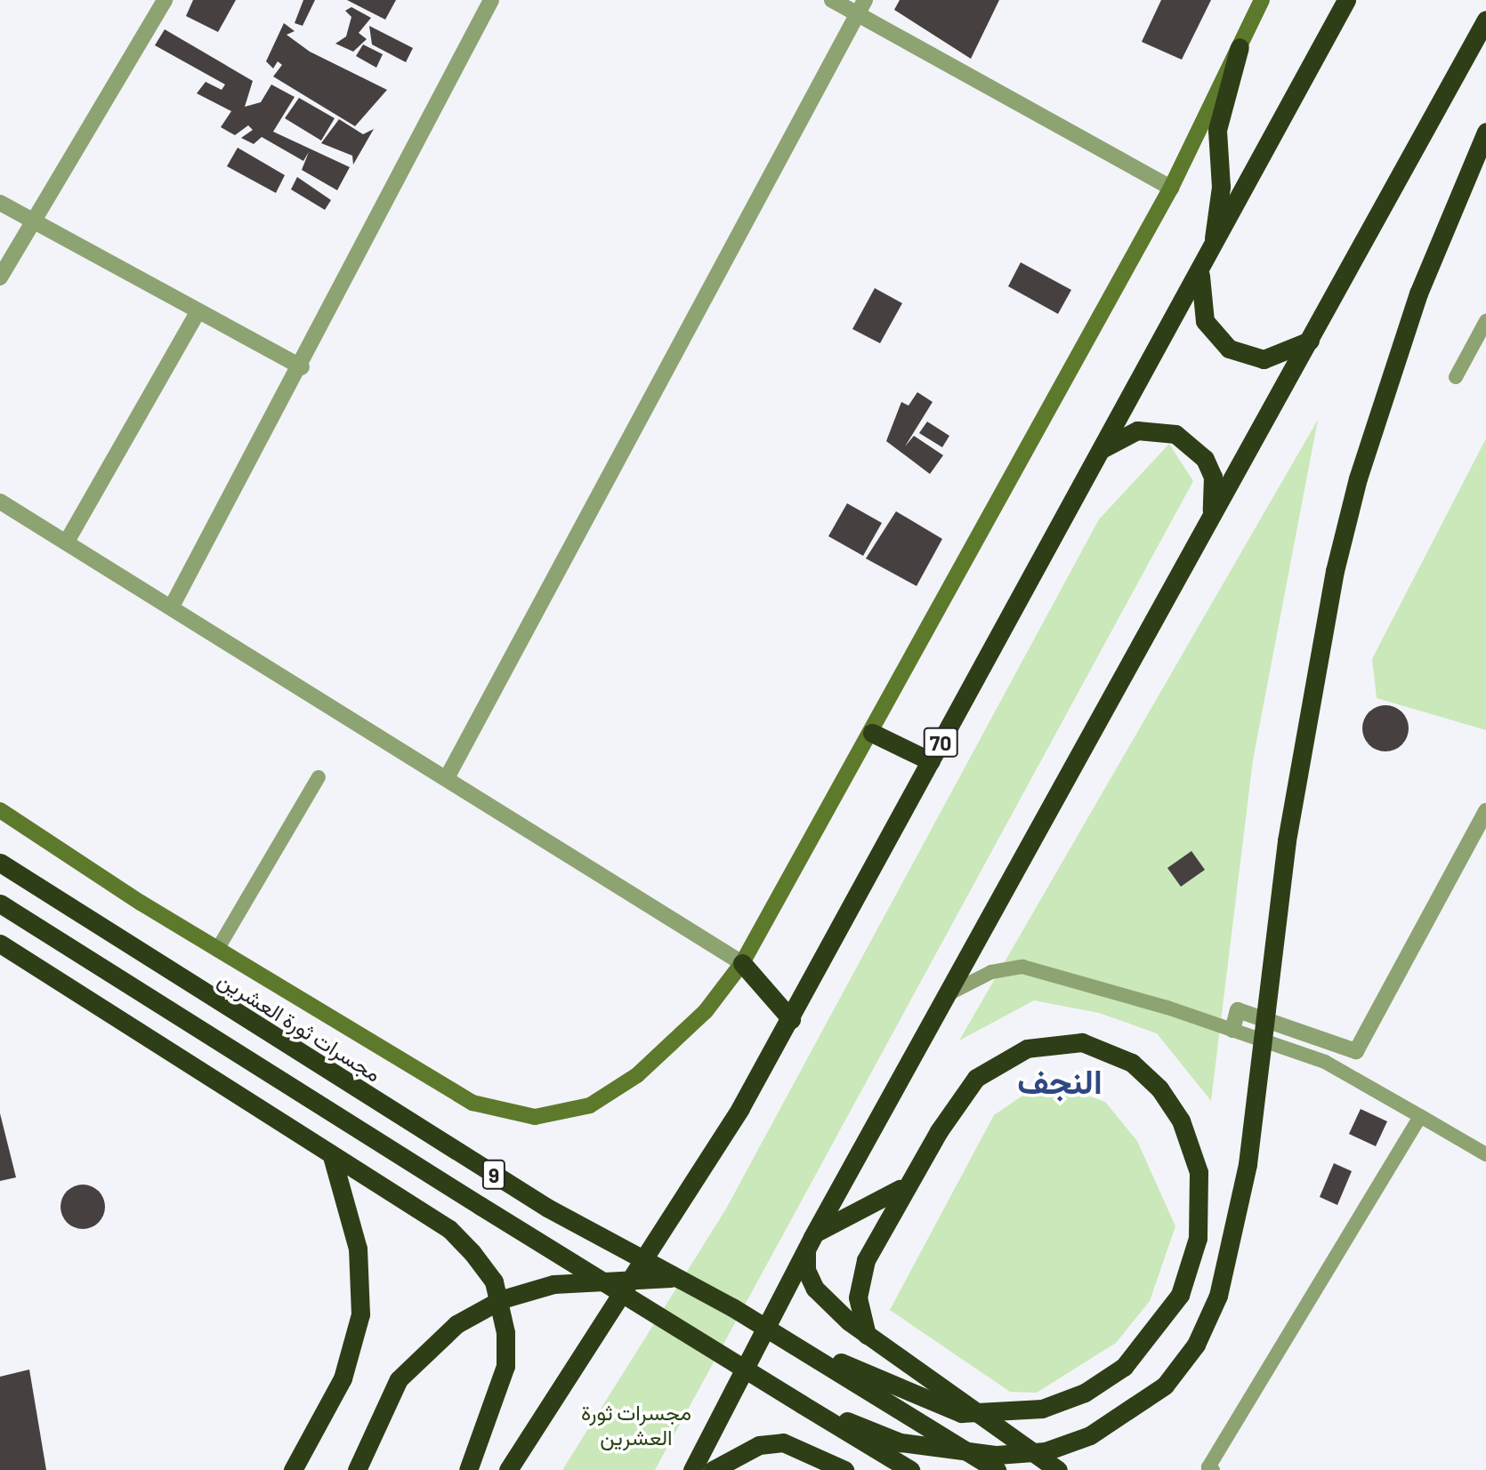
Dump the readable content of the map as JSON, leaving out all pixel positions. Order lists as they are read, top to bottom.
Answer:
{
  "streets": {
    "highway": ["70", "مجسرات ثورة العشرين", "9"]
  },
  "districts": ["النجف"],
  "parks": ["مجسرات ثورة العشرين"]
}
